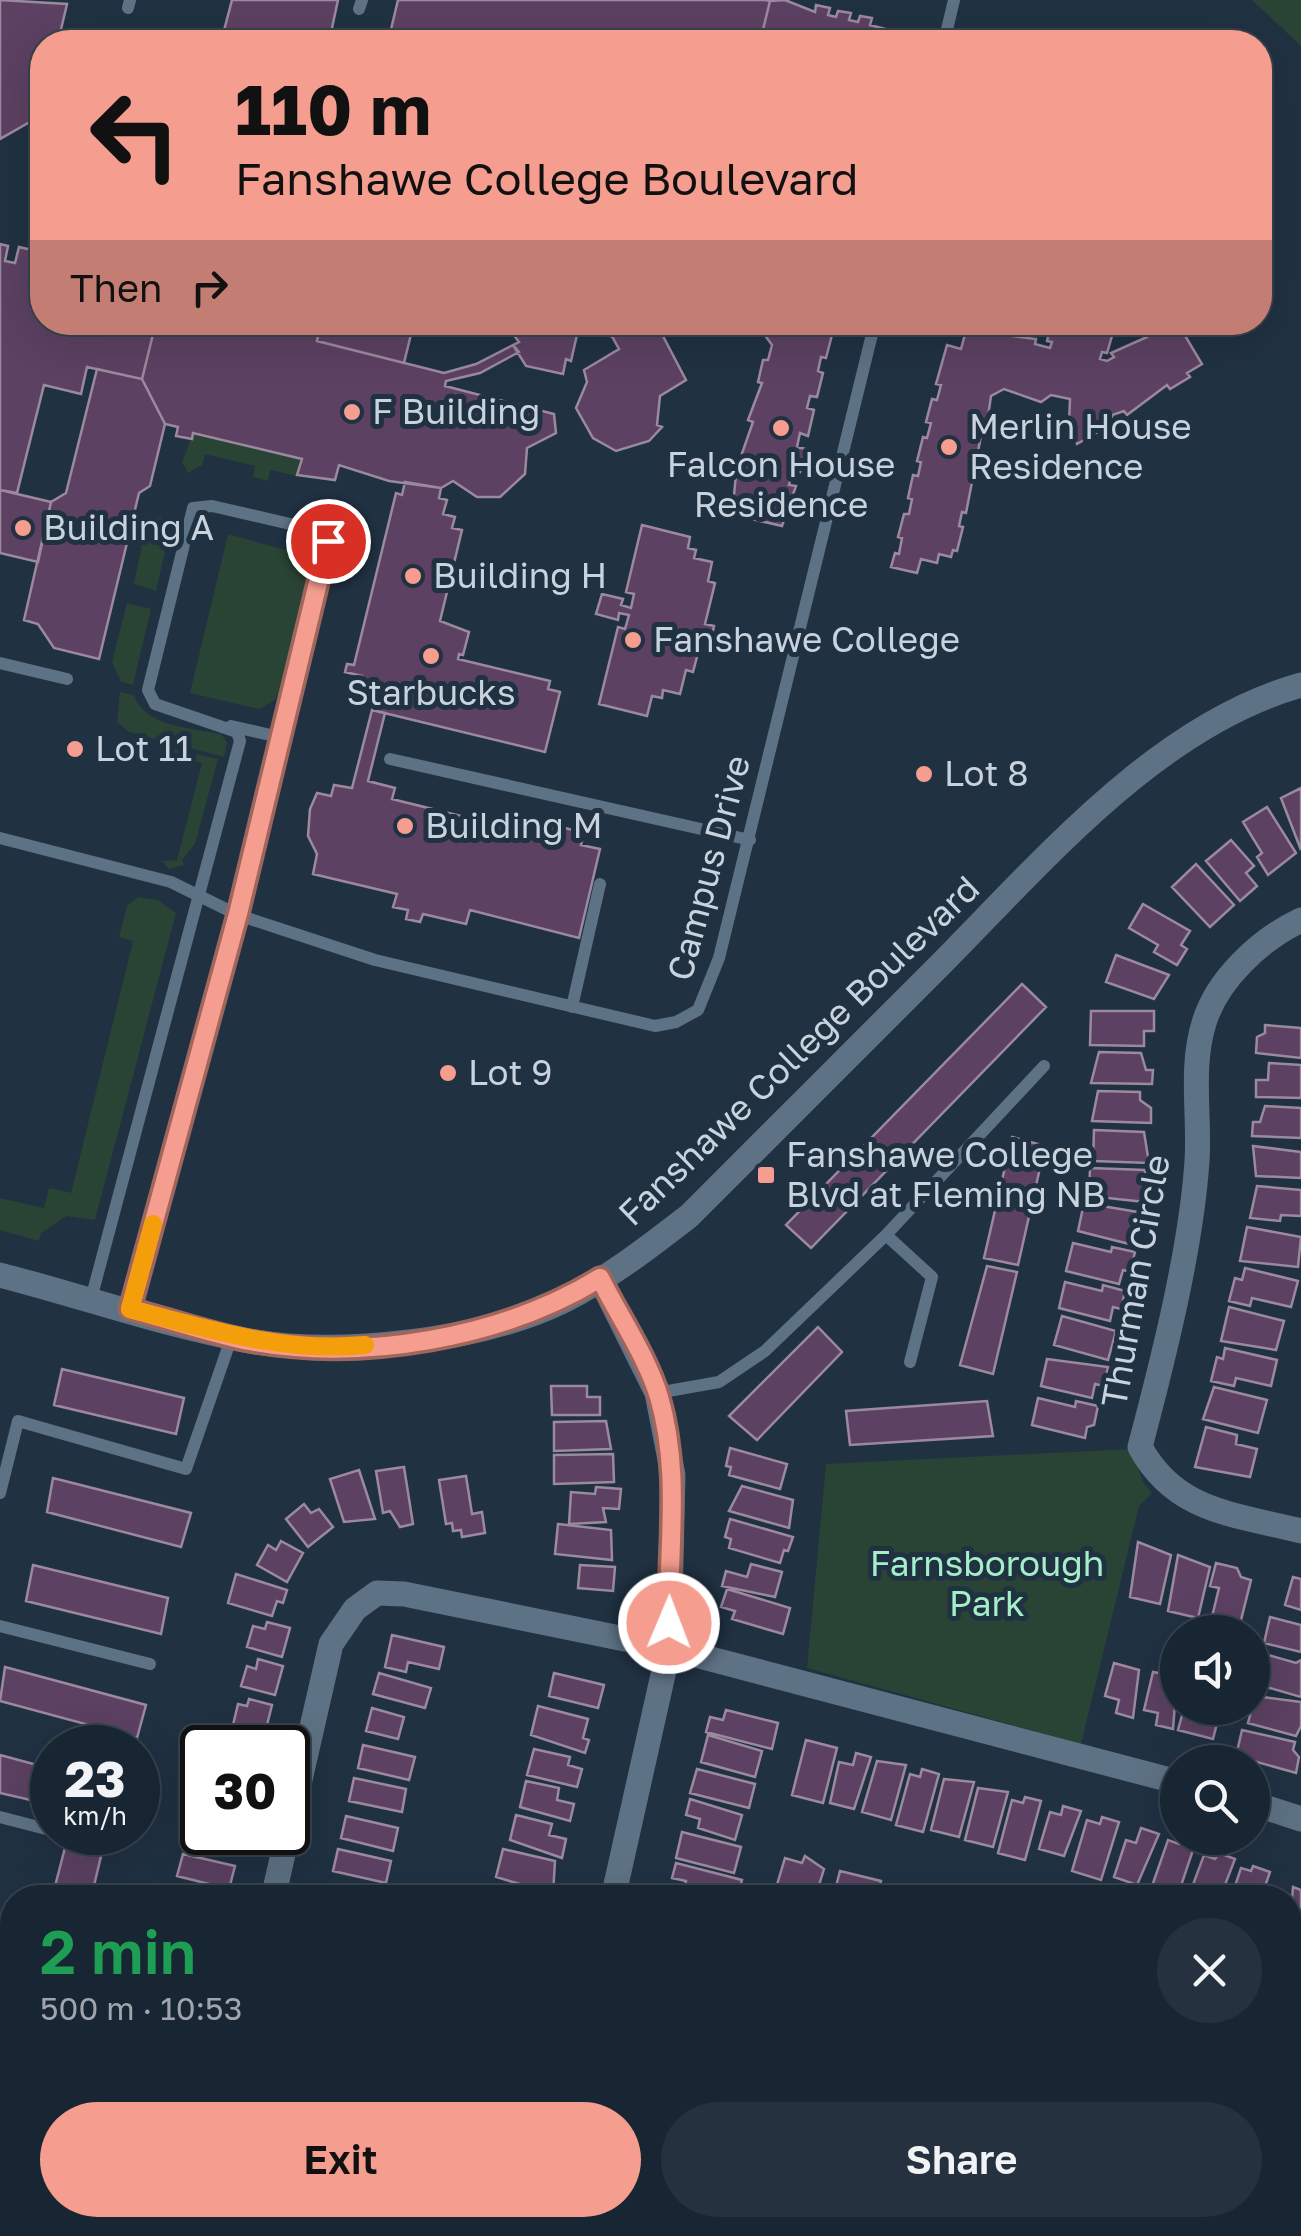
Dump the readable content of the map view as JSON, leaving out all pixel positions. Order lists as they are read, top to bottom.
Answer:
{
  "streets": {
    "street": ["Fanshawe College Boulevard", "Thurman Circle"],
    "lane": ["Campus Drive"]
  },
  "parks": ["Farnsborough Park"],
  "places": {
    "other": [
      "F Building",
      "Falcon House Residence",
      "Merlin House Residence",
      "Building A",
      "Building H",
      "Fanshawe College",
      "Starbucks",
      "Lot 11",
      "Lot 8",
      "Building M",
      "Lot 9"
    ],
    "transit": ["Fanshawe College Blvd at Fleming NB"]
  },
  "page": {
    "turn": ["110 m", "Fanshawe College Boulevard"],
    "then": "Then",
    "speed": "23 km/h",
    "limit": "30",
    "heading": ["2 min", "500 m · 10:53"],
    "buttons": ["Exit", "Share"]
  }
}
